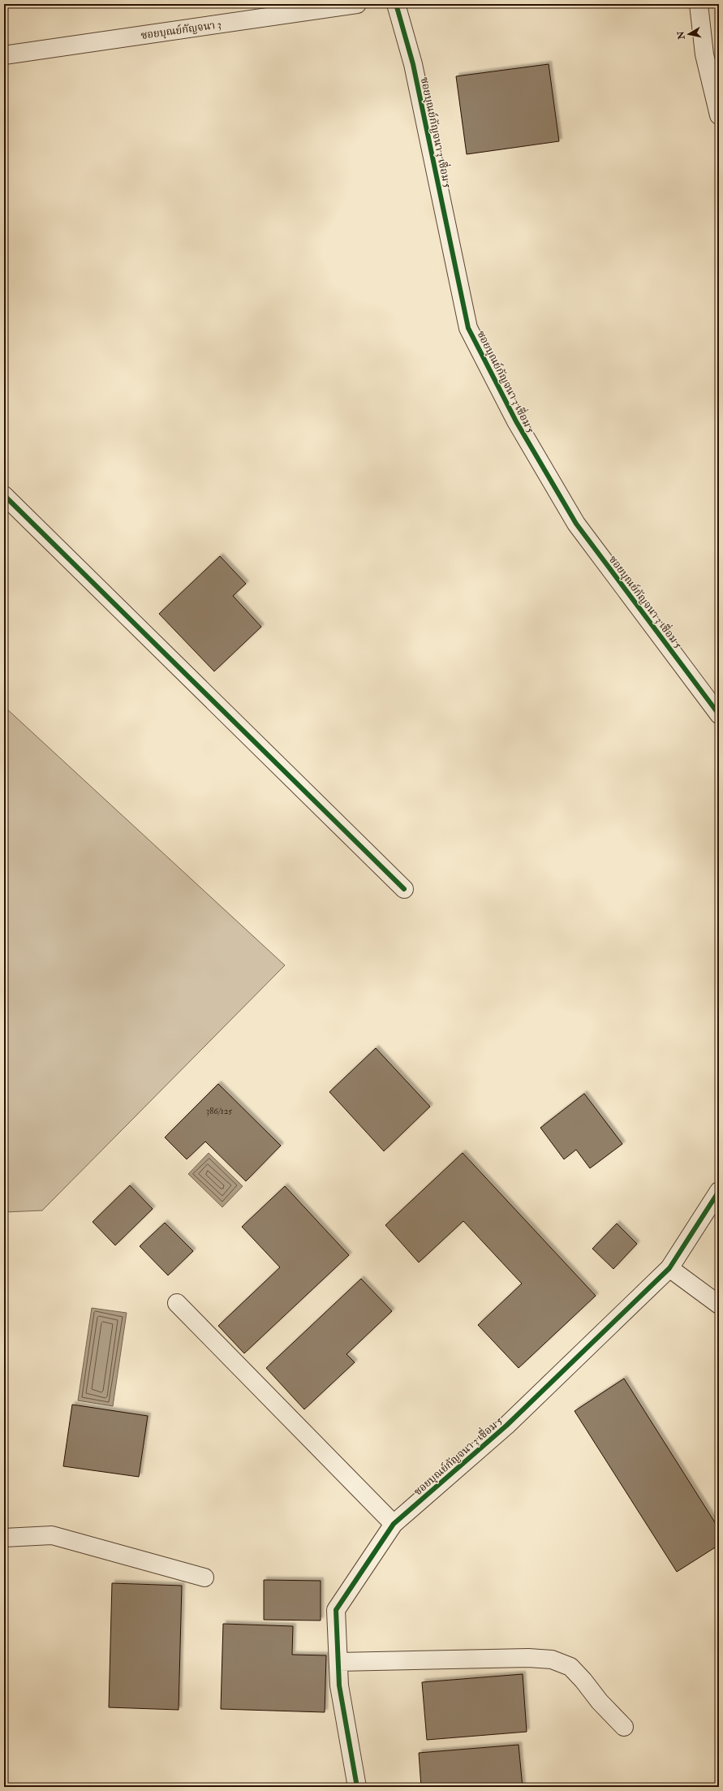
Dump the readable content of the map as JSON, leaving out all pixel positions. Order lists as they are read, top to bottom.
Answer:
{
  "streets": {
    "street": ["ซอยบุณย์กัญจนา 3", "ซอยบุณย์กัญจนา 3 เชื่อม 5"]
  },
  "house_numbers": ["386/125"],
  "north": "left"
}
